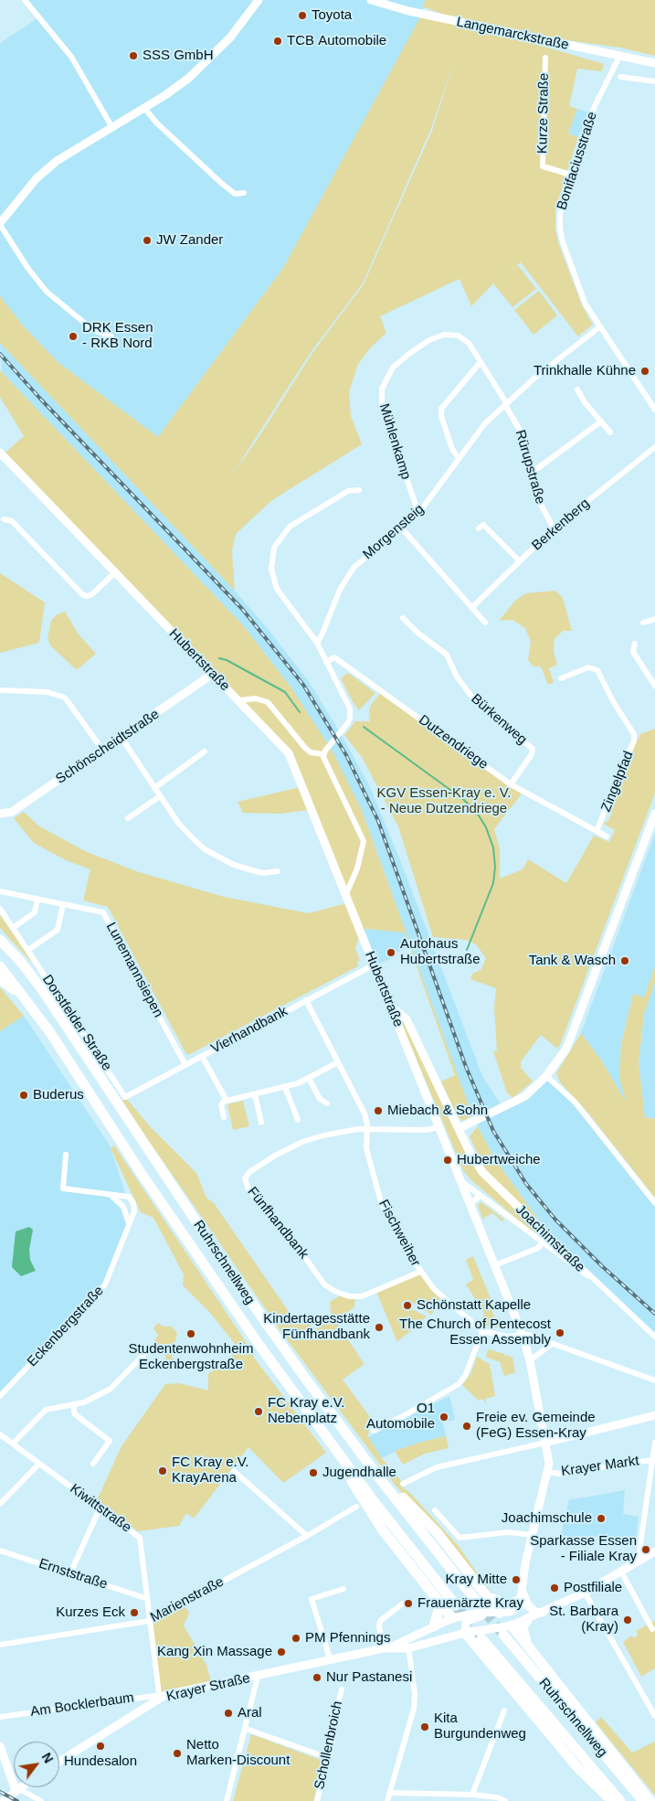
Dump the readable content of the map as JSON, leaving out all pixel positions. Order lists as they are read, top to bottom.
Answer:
{
  "streets": {
    "highway": ["Ruhrschnellweg"],
    "street": [
      "Langemarckstraße",
      "Kurze Straße",
      "Bonifaciusstraße",
      "Mühlenkamp",
      "Rürupstraße",
      "Berkenberg",
      "Morgensteig",
      "Hubertstraße",
      "Bürkenweg",
      "Dutzendriege",
      "Schönscheidtstraße",
      "Zingelpfad",
      "Lunemannsiepen",
      "Dorstfelder Straße",
      "Vierhandbank",
      "Fünfhandbank",
      "Fischweiher",
      "Joachimstraße",
      "Eckenbergstraße",
      "Krayer Markt",
      "Kiwittstraße",
      "Ernststraße",
      "Marienstraße",
      "Krayer Straße",
      "Am Bocklerbaum",
      "Schollenbroich"
    ]
  },
  "crossings": [
    ["Langemarckstraße", "Bonifaciusstraße"],
    ["Kurze Straße", "Bonifaciusstraße"],
    ["Bonifaciusstraße", "Morgensteig"],
    ["Mühlenkamp", "Rürupstraße"],
    ["Mühlenkamp", "Morgensteig"],
    ["Rürupstraße", "Berkenberg"],
    ["Rürupstraße", "Morgensteig"],
    ["Hubertstraße", "Schönscheidtstraße"],
    ["Hubertstraße", "Vierhandbank"],
    ["Hubertstraße", "Fünfhandbank"],
    ["Hubertstraße", "Fischweiher"],
    ["Hubertstraße", "Joachimstraße"],
    ["Hubertstraße", "Krayer Markt"],
    ["Bürkenweg", "Dutzendriege"],
    ["Dutzendriege", "Zingelpfad"],
    ["Lunemannsiepen", "Vierhandbank"],
    ["Dorstfelder Straße", "Vierhandbank"],
    ["Vierhandbank", "Fischweiher"],
    ["Fünfhandbank", "Fischweiher"],
    ["Kiwittstraße", "Ernststraße"],
    ["Kiwittstraße", "Marienstraße"],
    ["Kiwittstraße", "Krayer Straße"],
    ["Kiwittstraße", "Am Bocklerbaum"],
    ["Krayer Straße", "Am Bocklerbaum"]
  ],
  "parks": ["KGV Essen-Kray e. V. - Neue Dutzendriege"],
  "places": [
    "Toyota",
    "TCB Automobile",
    "SSS GmbH",
    "JW Zander",
    "DRK Essen - RKB Nord",
    "Trinkhalle Kühne",
    "Autohaus Hubertstraße",
    "Tank & Wasch",
    "Buderus",
    "Miebach & Sohn",
    "Hubertweiche",
    "Schönstatt Kapelle",
    "Kindertagesstätte Fünfhandbank",
    "The Church of Pentecost Essen Assembly",
    "Studentenwohnheim Eckenbergstraße",
    "FC Kray e.V. Nebenplatz",
    "O1 Automobile",
    "Freie ev. Gemeinde (FeG) Essen-Kray",
    "FC Kray e.V. KrayArena",
    "Jugendhalle",
    "Joachimschule",
    "Sparkasse Essen - Filiale Kray",
    "Kray Mitte",
    "Postfiliale",
    "Frauenärzte Kray",
    "Kurzes Eck",
    "St. Barbara (Kray)",
    "PM Pfennings",
    "Kang Xin Massage",
    "Nur Pastanesi",
    "Aral",
    "Kita Burgundenweg",
    "Hundesalon",
    "Netto Marken-Discount"
  ],
  "north": "top right"
}
